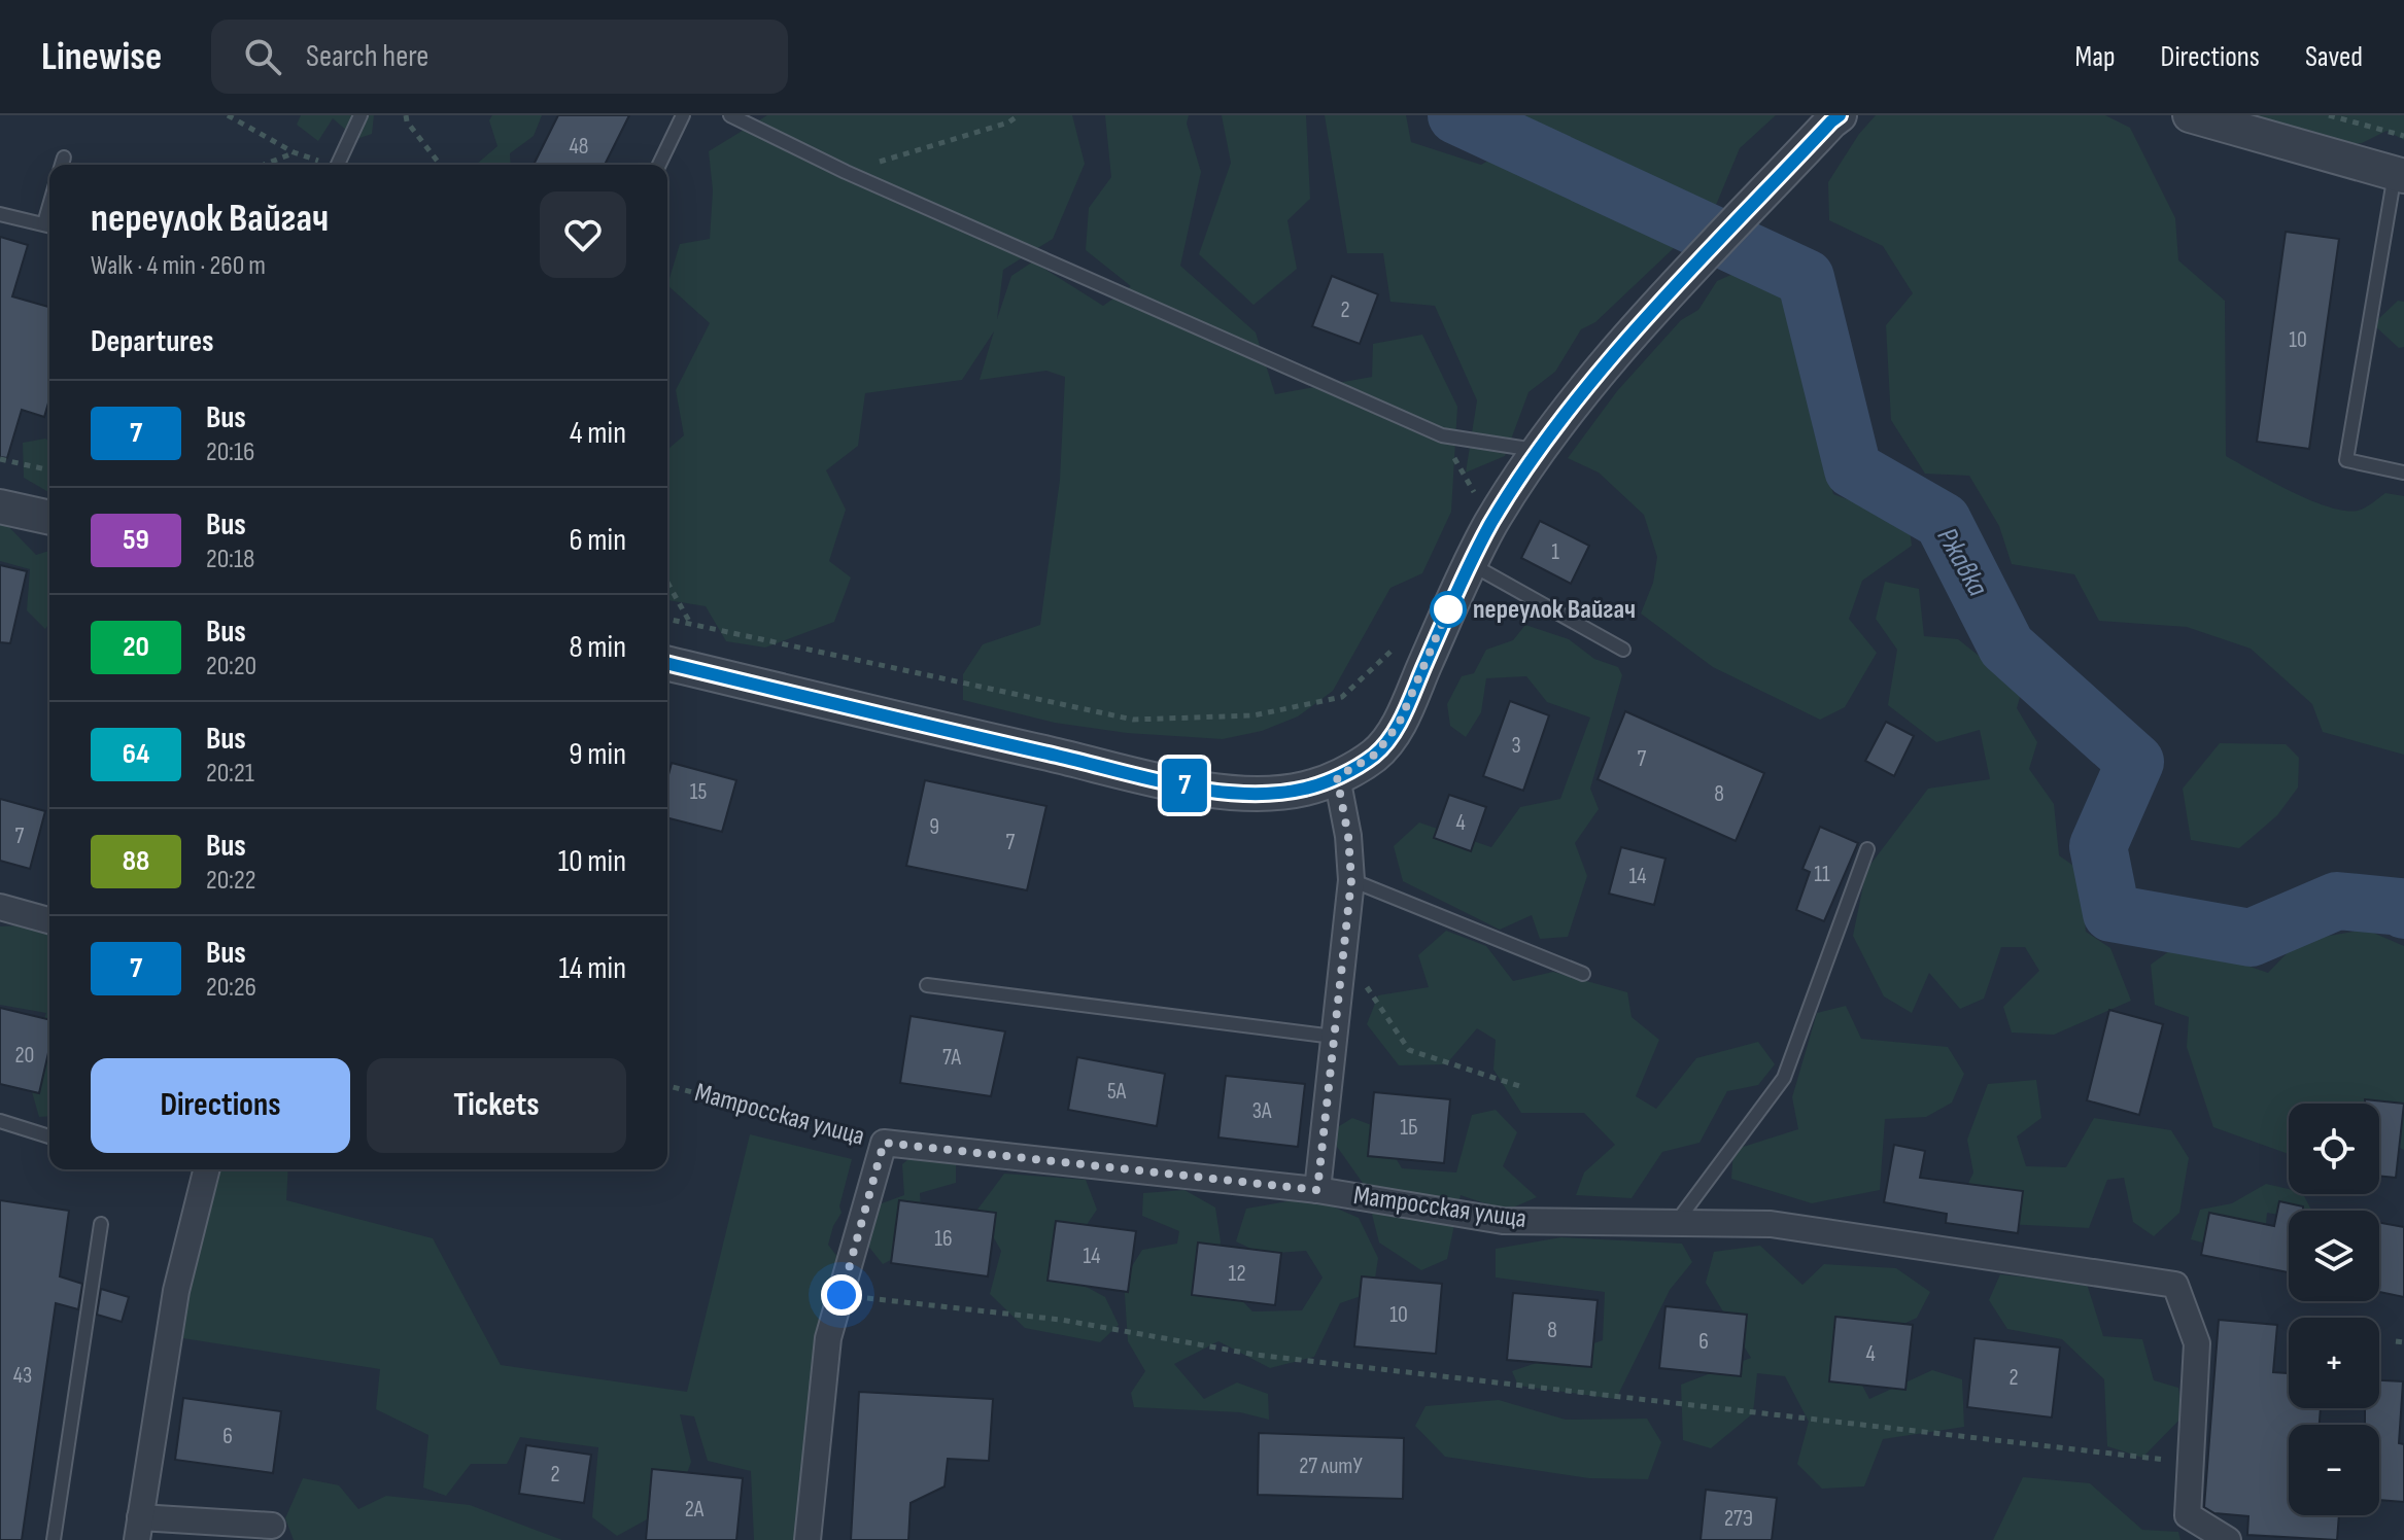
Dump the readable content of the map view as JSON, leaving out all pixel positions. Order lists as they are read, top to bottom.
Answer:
{
  "streets": {
    "street": ["Матросская улица"]
  },
  "water": ["Ржавка"],
  "places": ["переулок Вайгач"],
  "lines": ["bus line 7"],
  "house_numbers": [
    "48",
    "2",
    "10",
    "1",
    "3",
    "7",
    "15",
    "8",
    "4",
    "9",
    "7",
    "7",
    "11",
    "14",
    "20",
    "7А",
    "5А",
    "3А",
    "1Б",
    "16",
    "14",
    "12",
    "10",
    "8",
    "6",
    "4",
    "43",
    "2",
    "6",
    "27 литУ",
    "2",
    "2А",
    "27Э"
  ],
  "page": {
    "header": "Linewise",
    "search": "Search here",
    "nav": ["Map", "Directions", "Saved"],
    "on_map": "7",
    "heading": [
      ["переулок Вайгач", "Walk · 4 min · 260 m"],
      "Departures"
    ],
    "list": [
      {
        "mark": "7",
        "name": "Bus",
        "note": "20:16",
        "value": "4 min"
      },
      {
        "mark": "59",
        "name": "Bus",
        "note": "20:18",
        "value": "6 min"
      },
      {
        "mark": "20",
        "name": "Bus",
        "note": "20:20",
        "value": "8 min"
      },
      {
        "mark": "64",
        "name": "Bus",
        "note": "20:21",
        "value": "9 min"
      },
      {
        "mark": "88",
        "name": "Bus",
        "note": "20:22",
        "value": "10 min"
      },
      {
        "mark": "7",
        "name": "Bus",
        "note": "20:26",
        "value": "14 min"
      }
    ],
    "buttons": ["Directions", "Tickets"],
    "map_buttons": ["+", "−"]
  }
}
